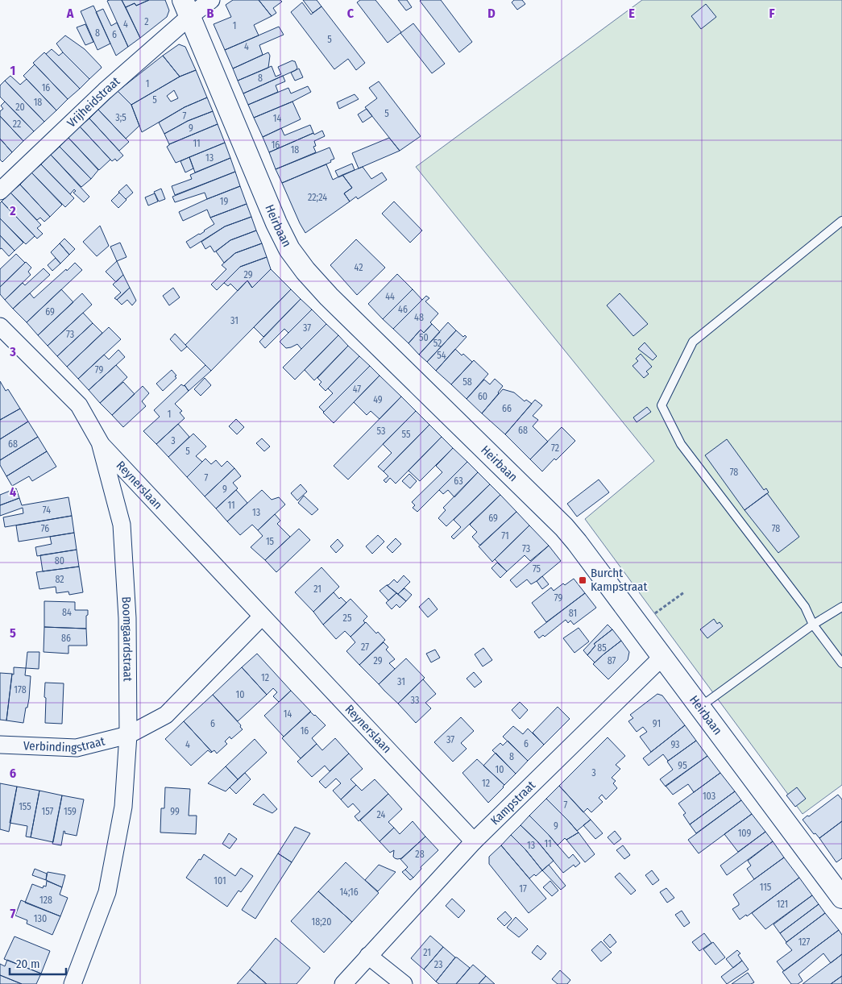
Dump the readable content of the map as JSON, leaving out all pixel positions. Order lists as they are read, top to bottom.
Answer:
{
  "streets": {
    "street": [
      "Vrijheidstraat",
      "Heirbaan",
      "Reynerslaan",
      "Boomgaardstraat",
      "Verbindingstraat",
      "Kampstraat"
    ]
  },
  "crossings": [
    ["Vrijheidstraat", "Heirbaan"],
    ["Heirbaan", "Kampstraat"],
    ["Reynerslaan", "Boomgaardstraat"],
    ["Reynerslaan", "Kampstraat"],
    ["Boomgaardstraat", "Verbindingstraat"]
  ],
  "places": {
    "transit": ["Burcht Kampstraat"]
  },
  "house_numbers": [
    "2",
    "4",
    "1",
    "8",
    "6",
    "5",
    "4",
    "8",
    "1",
    "16",
    "5",
    "18",
    "20",
    "5",
    "7",
    "3;5",
    "14",
    "22",
    "9",
    "11",
    "16",
    "18",
    "13",
    "22;24",
    "19",
    "42",
    "29",
    "44",
    "46",
    "69",
    "48",
    "31",
    "37",
    "73",
    "50",
    "52",
    "54",
    "79",
    "58",
    "47",
    "60",
    "49",
    "66",
    "1",
    "68",
    "53",
    "55",
    "3",
    "68",
    "72",
    "5",
    "78",
    "7",
    "63",
    "9",
    "11",
    "74",
    "13",
    "69",
    "76",
    "78",
    "71",
    "15",
    "73",
    "80",
    "75",
    "82",
    "21",
    "79",
    "84",
    "81",
    "25",
    "86",
    "27",
    "85",
    "29",
    "87",
    "12",
    "31",
    "178",
    "10",
    "33",
    "14",
    "6",
    "91",
    "16",
    "37",
    "6",
    "4",
    "93",
    "8",
    "95",
    "10",
    "3",
    "12",
    "103",
    "7",
    "155",
    "157",
    "159",
    "99",
    "24",
    "9",
    "109",
    "11",
    "13",
    "28",
    "101",
    "115",
    "17",
    "14;16",
    "128",
    "121",
    "130",
    "18;20",
    "127",
    "21",
    "23"
  ],
  "scale_bar": "20 m",
  "grid": {
    "columns": [
      "A",
      "B",
      "C",
      "D",
      "E",
      "F"
    ],
    "rows": [
      "1",
      "2",
      "3",
      "4",
      "5",
      "6",
      "7"
    ]
  }
}
